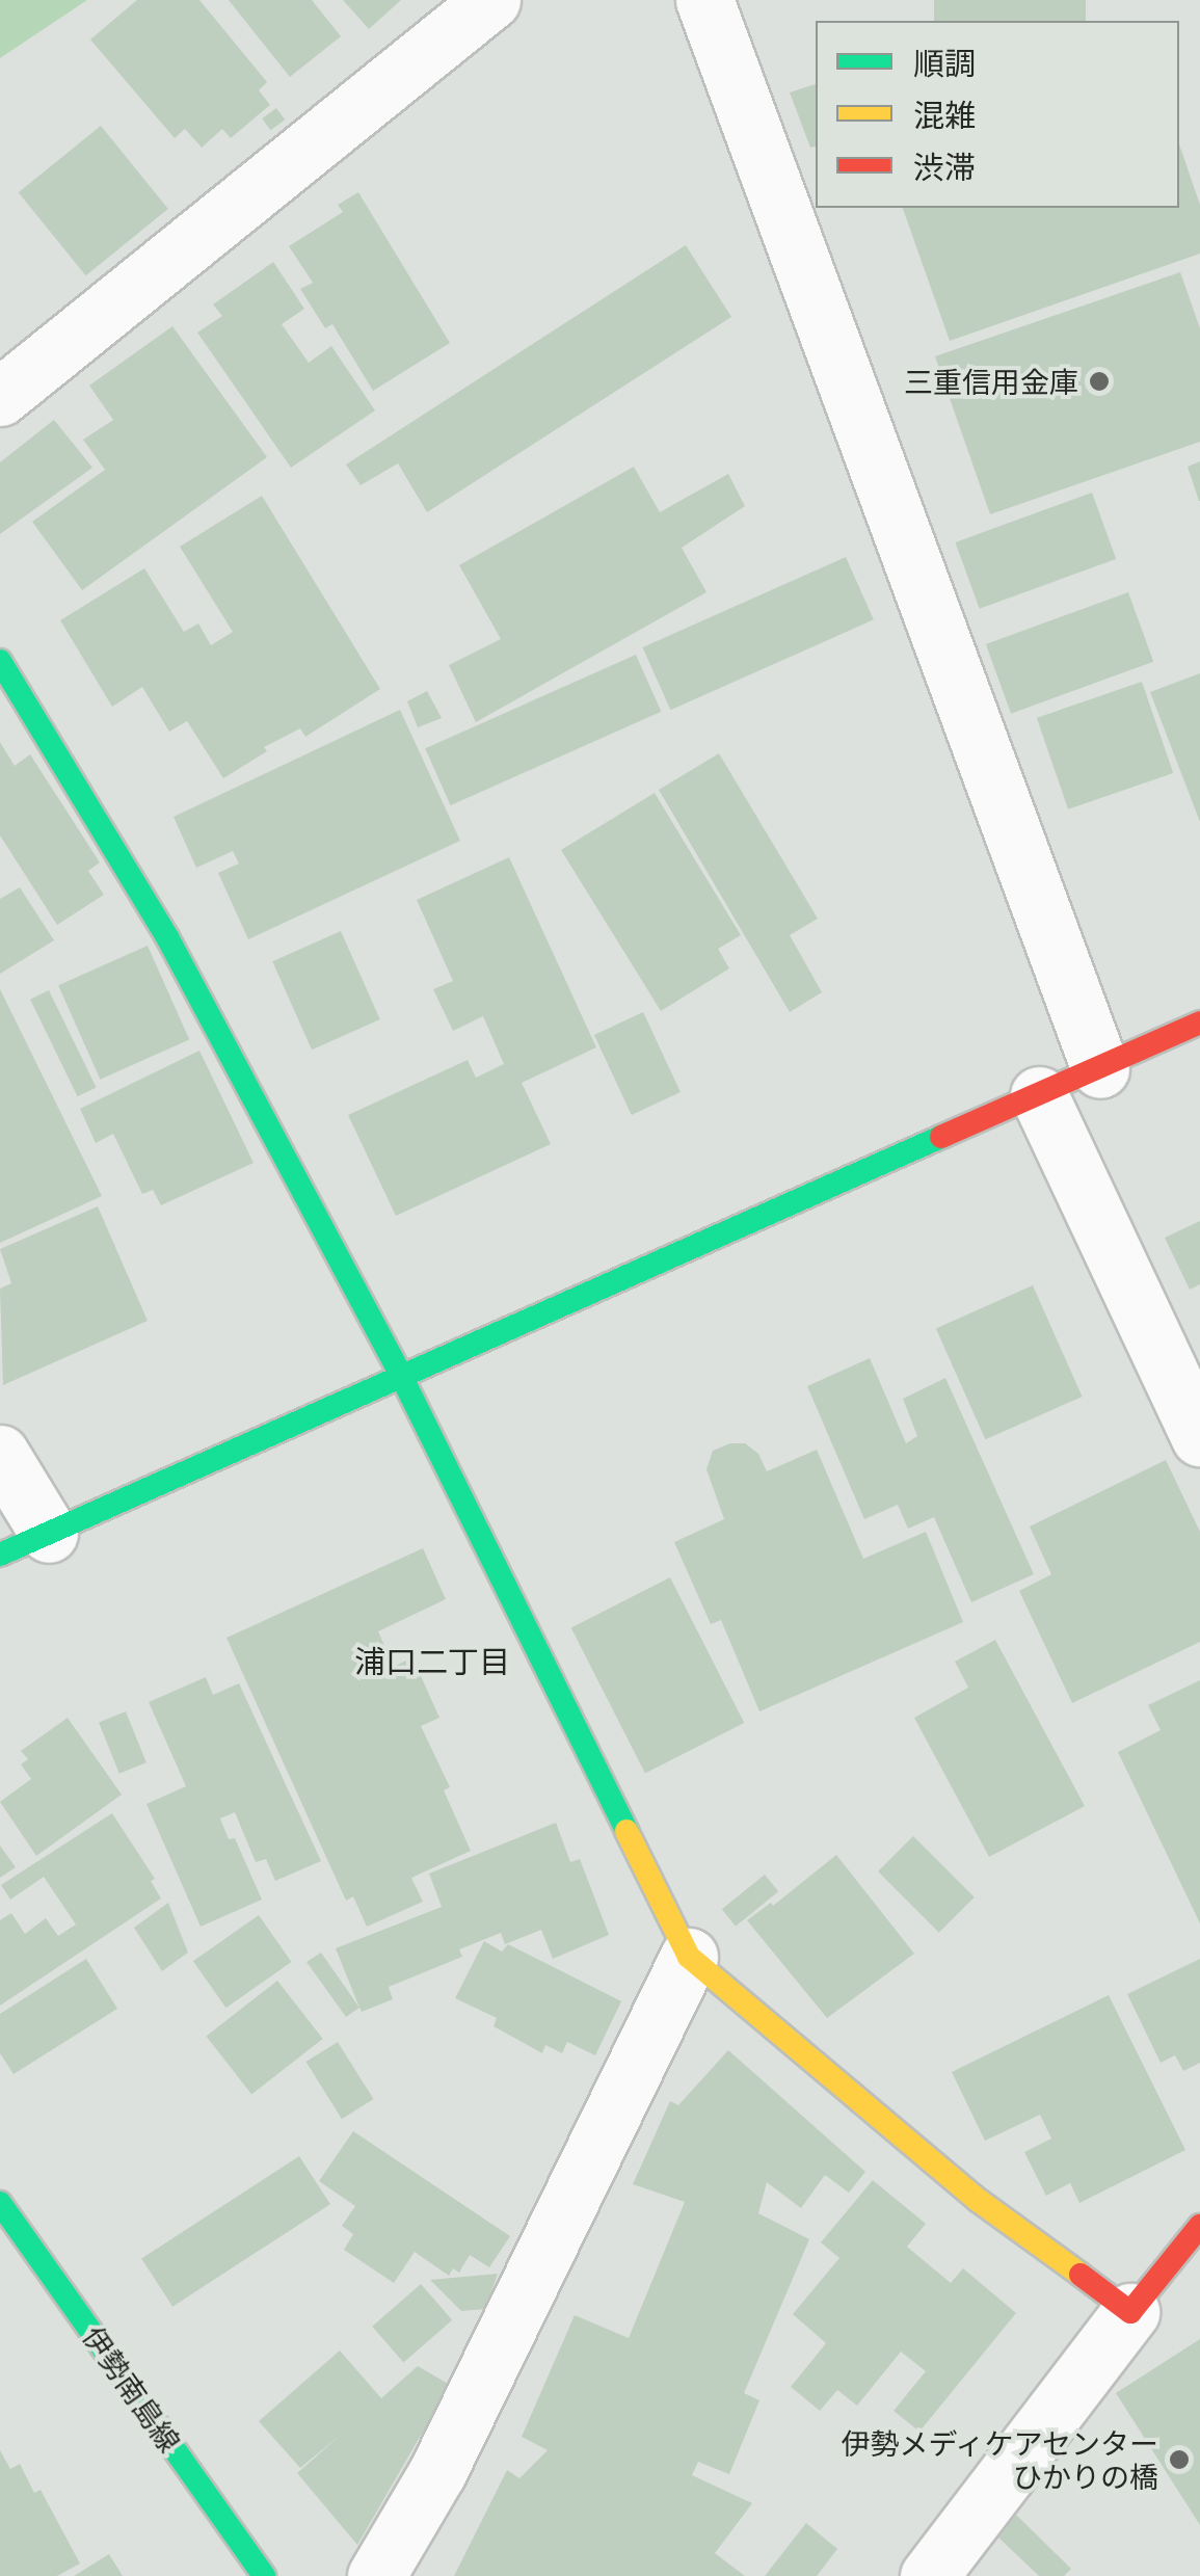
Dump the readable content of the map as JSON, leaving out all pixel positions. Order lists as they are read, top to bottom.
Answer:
{
  "streets": {
    "street": ["伊勢南島線"]
  },
  "districts": ["浦口二丁目"],
  "places": ["三重信用金庫", "伊勢メディケアセンター ひかりの橋"],
  "legend": ["順調", "混雑", "渋滞"]
}
